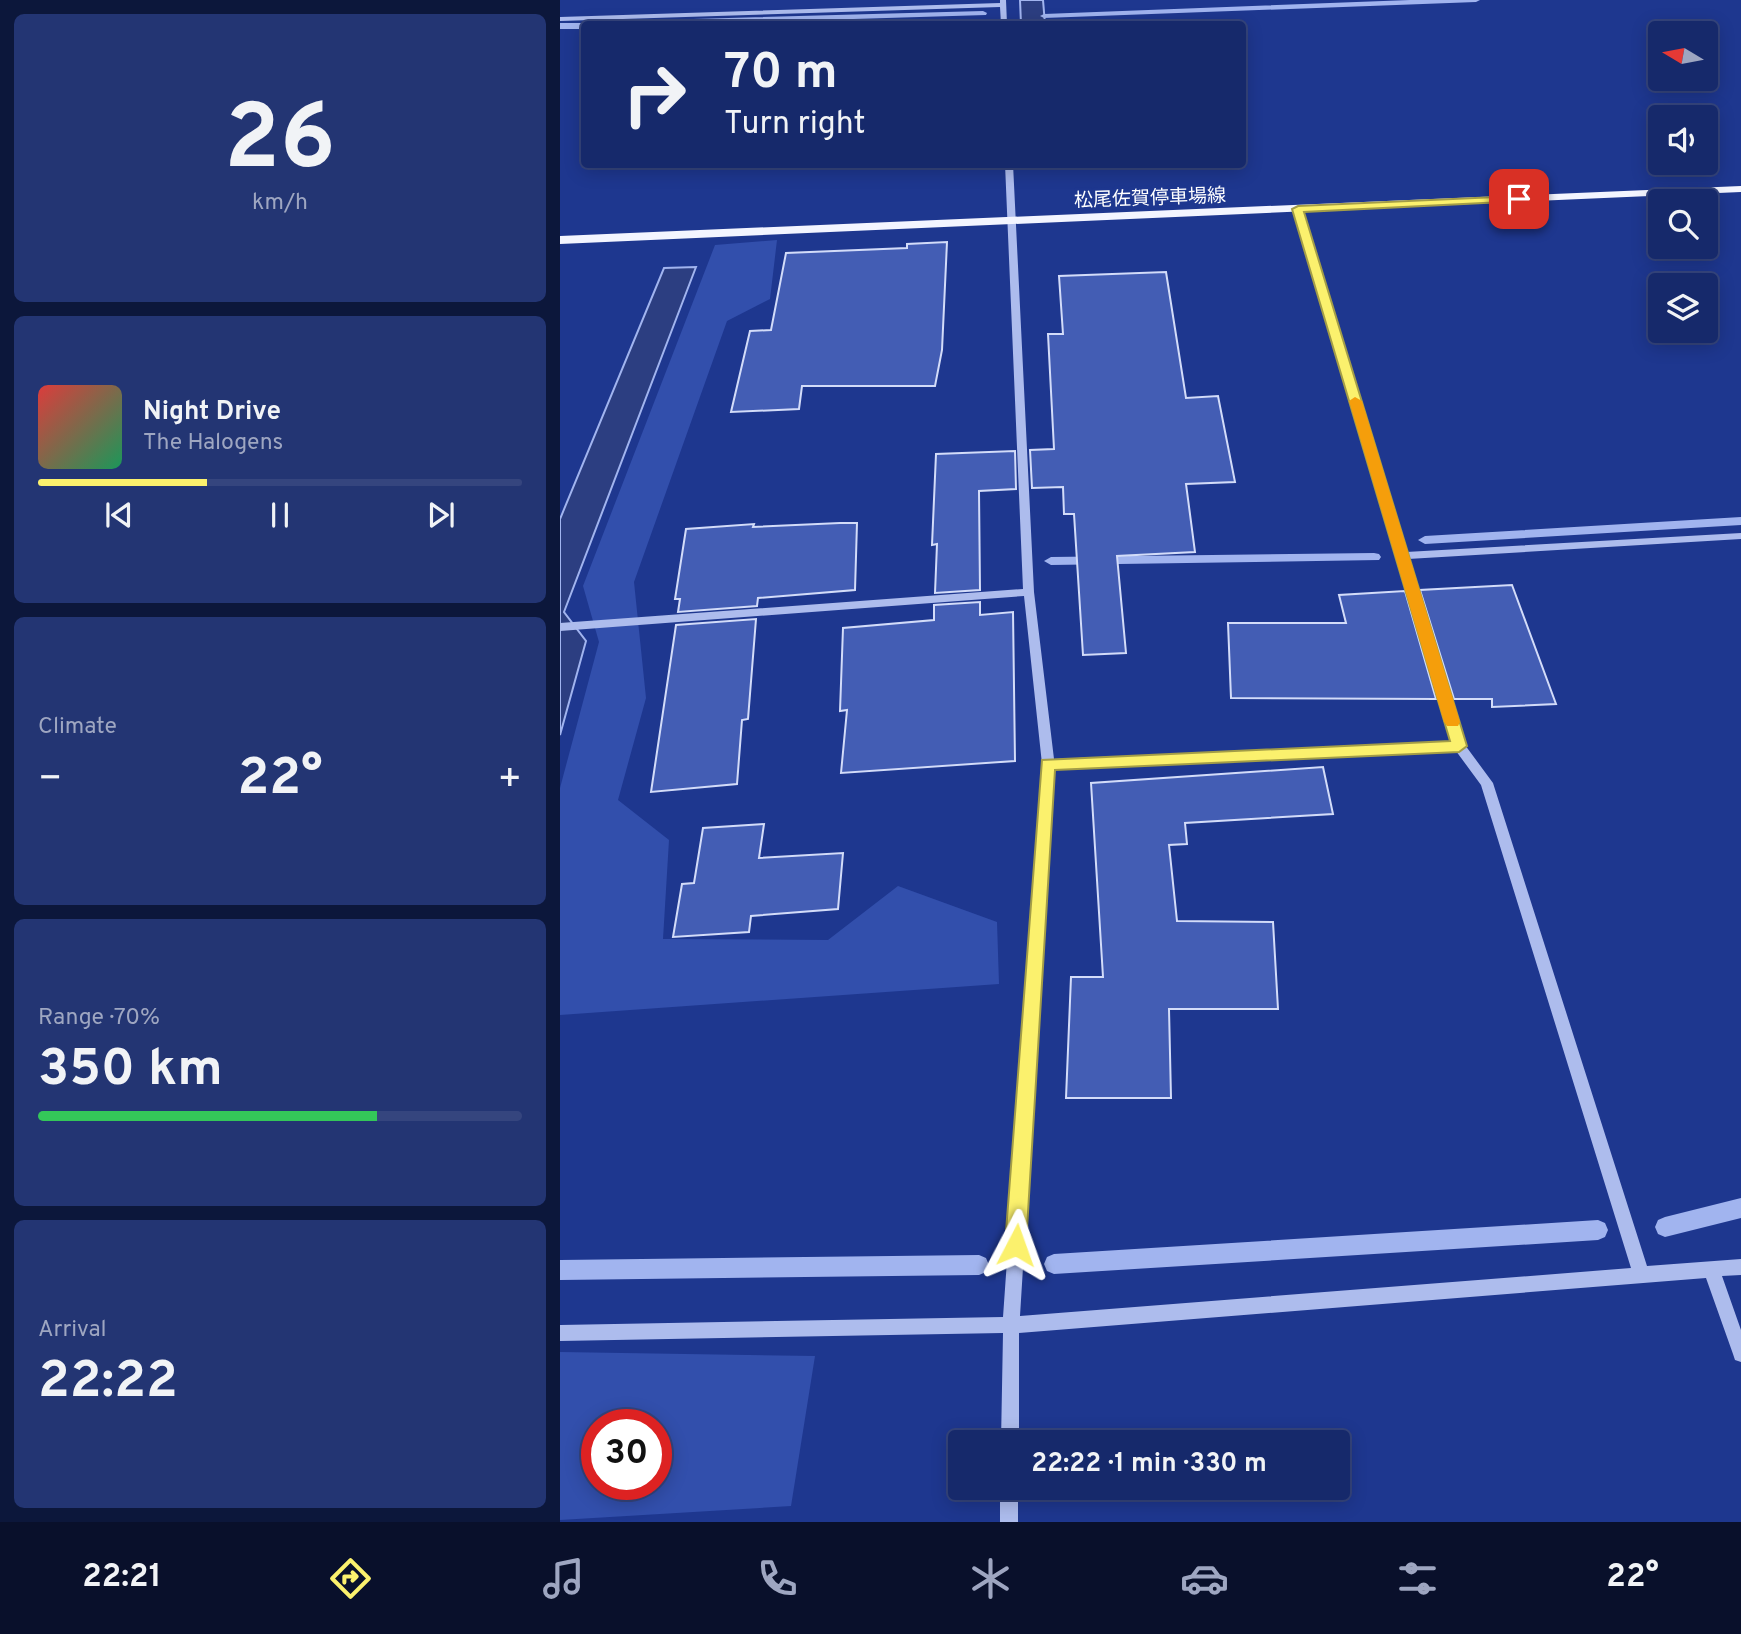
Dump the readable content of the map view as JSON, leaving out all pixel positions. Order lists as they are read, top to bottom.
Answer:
{
  "streets": {
    "main road": ["松尾佐賀停車場線"]
  },
  "north": "left",
  "page": {
    "tile": [
      ["26", "km/h"],
      "Climate",
      ["Range · 70%", "350 km"],
      ["Arrival", "22:22"]
    ],
    "turn": ["70 m", "Turn right"],
    "song": ["Night Drive", "The Halogens"],
    "heat": ["−", "22°", "+"],
    "limit": "30",
    "trip": "22:22 · 1 min · 330 m",
    "tabs": ["22:21", "22°"]
  }
}
